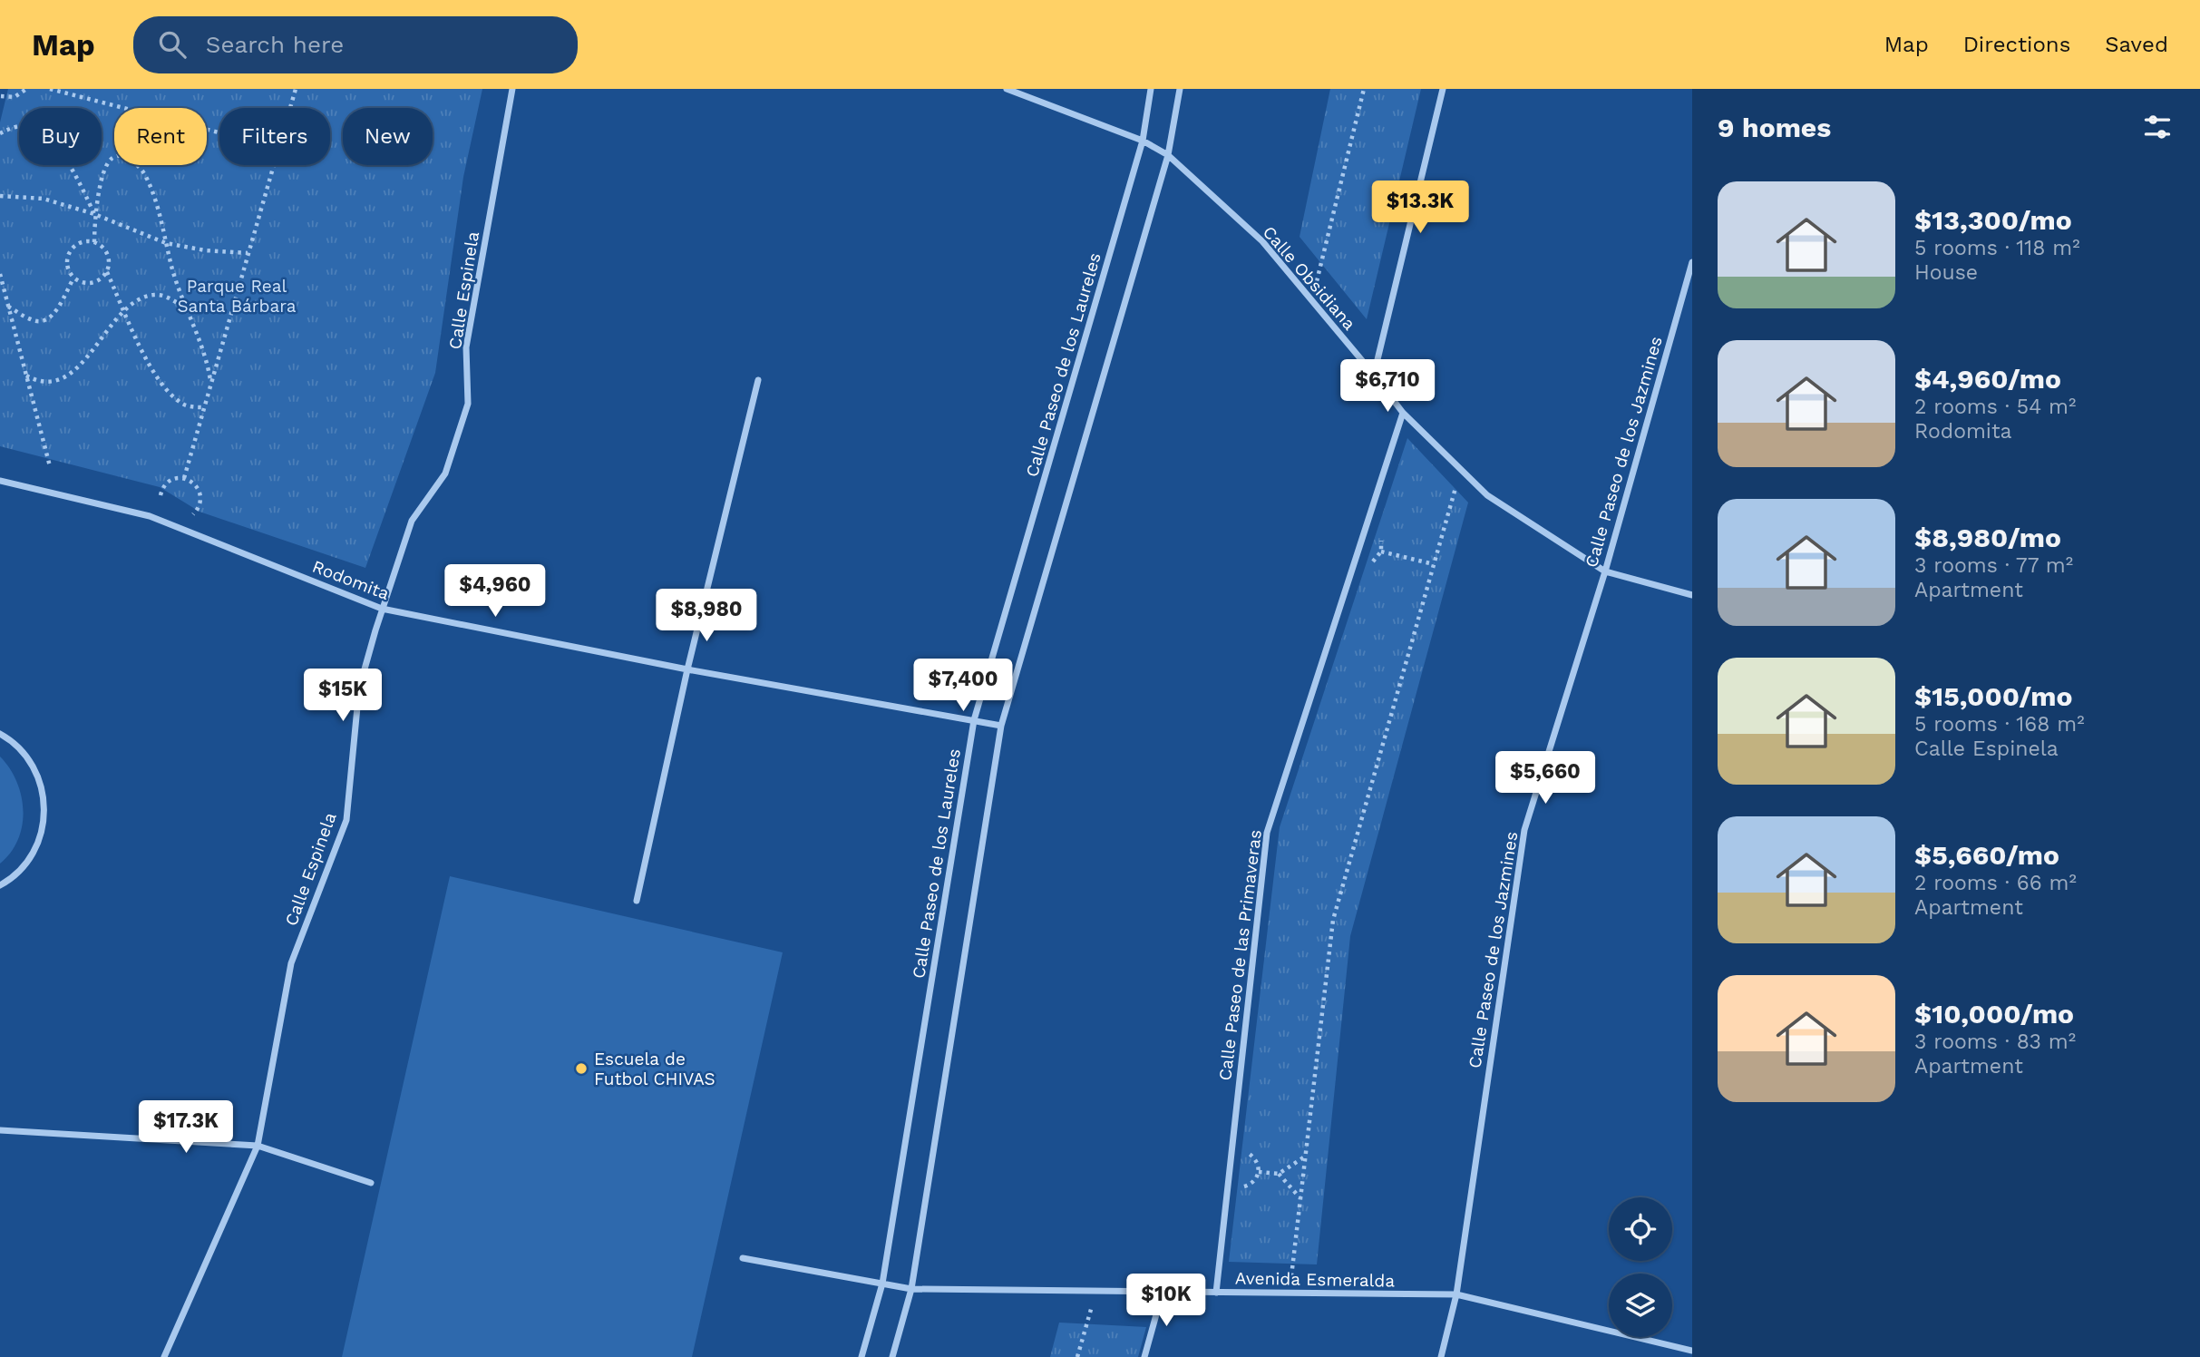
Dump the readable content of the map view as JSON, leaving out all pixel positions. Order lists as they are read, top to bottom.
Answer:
{
  "streets": {
    "street": [
      "Calle Obsidiana",
      "Calle Espinela",
      "Calle Paseo de los Laureles",
      "Calle Paseo de los Jazmines",
      "Rodomita",
      "Calle Paseo de las Primaveras",
      "Avenida Esmeralda"
    ]
  },
  "crossings": [
    ["Calle Obsidiana", "Calle Paseo de los Laureles"],
    ["Calle Obsidiana", "Calle Paseo de los Jazmines"],
    ["Calle Obsidiana", "Calle Paseo de las Primaveras"],
    ["Calle Espinela", "Rodomita"],
    ["Calle Paseo de los Laureles", "Rodomita"],
    ["Calle Paseo de los Laureles", "Avenida Esmeralda"],
    ["Calle Paseo de los Jazmines", "Avenida Esmeralda"],
    ["Calle Paseo de las Primaveras", "Avenida Esmeralda"]
  ],
  "parks": ["Parque Real Santa Bárbara"],
  "places": ["Escuela de Futbol CHIVAS"],
  "page": {
    "header": "Map",
    "search": "Search here",
    "nav": ["Map", "Directions", "Saved"],
    "heading": "9 homes",
    "chip": [
      "Buy",
      "Rent",
      "Filters",
      "New"
    ],
    "list": [
      {
        "name": "$13,300/mo",
        "note": "5 rooms · 118 m² · House"
      },
      {
        "name": "$4,960/mo",
        "note": "2 rooms · 54 m² · Rodomita"
      },
      {
        "name": "$8,980/mo",
        "note": "3 rooms · 77 m² · Apartment"
      },
      {
        "name": "$15,000/mo",
        "note": "5 rooms · 168 m² · Calle Espinela"
      },
      {
        "name": "$5,660/mo",
        "note": "2 rooms · 66 m² · Apartment"
      },
      {
        "name": "$10,000/mo",
        "note": "3 rooms · 83 m² · Apartment"
      }
    ],
    "price": [
      "$13.3K",
      "$6,710",
      "$4,960",
      "$8,980",
      "$7,400",
      "$15K",
      "$5,660",
      "$17.3K",
      "$10K"
    ]
  }
}
